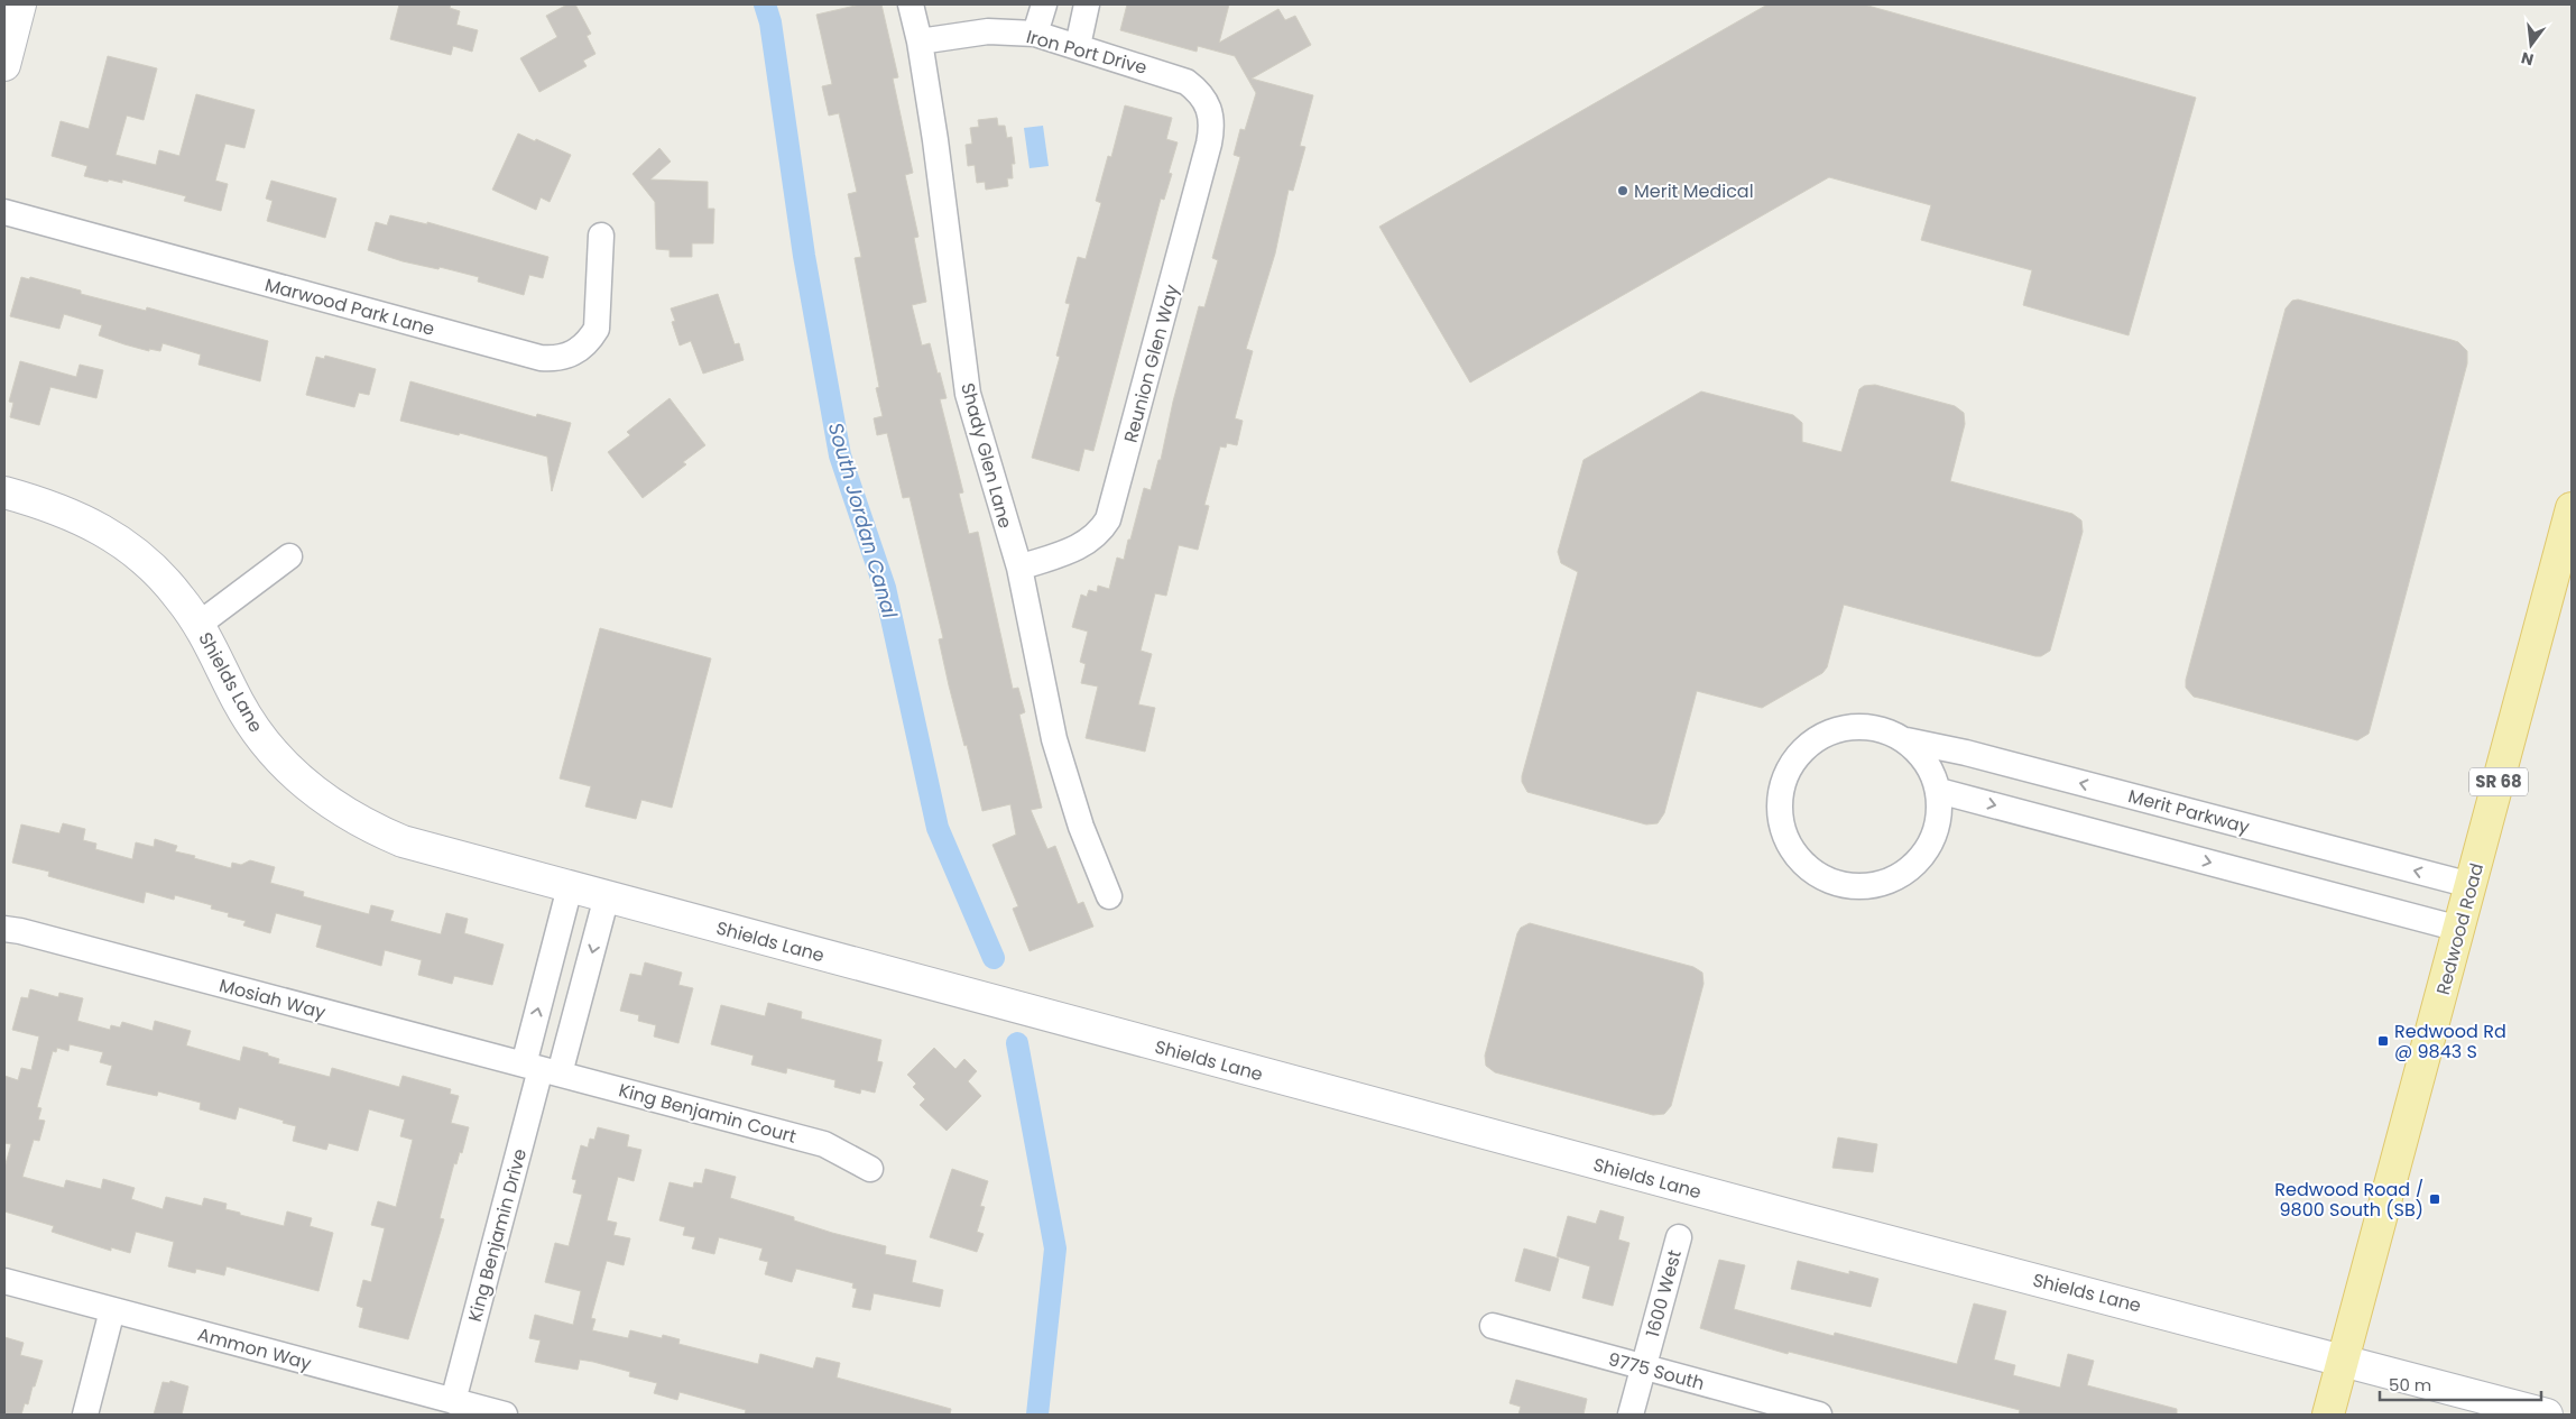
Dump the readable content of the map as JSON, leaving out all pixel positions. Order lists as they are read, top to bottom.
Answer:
{
  "streets": {
    "main road": ["Shields Lane", "SR 68", "Redwood Road"],
    "street": [
      "Iron Port Drive",
      "Marwood Park Lane",
      "Reunion Glen Way",
      "Shady Glen Lane",
      "Merit Parkway",
      "Mosiah Way",
      "King Benjamin Court",
      "King Benjamin Drive",
      "1600 West",
      "Ammon Way",
      "9775 South"
    ]
  },
  "crossings": [
    ["Iron Port Drive", "Reunion Glen Way"],
    ["Iron Port Drive", "Shady Glen Lane"],
    ["Reunion Glen Way", "Shady Glen Lane"],
    ["Shields Lane", "Redwood Road"],
    ["Shields Lane", "King Benjamin Drive"],
    ["Merit Parkway", "Redwood Road"],
    ["Mosiah Way", "King Benjamin Court"],
    ["Mosiah Way", "King Benjamin Drive"],
    ["King Benjamin Court", "King Benjamin Drive"],
    ["King Benjamin Drive", "Ammon Way"],
    ["1600 West", "9775 South"]
  ],
  "water": ["South Jordan Canal"],
  "places": {
    "other": ["Merit Medical"],
    "transit": ["Redwood Rd @ 9843 S", "Redwood Road / 9800 South (SB)"]
  },
  "scale_bar": "50 m",
  "north": "bottom"
}
